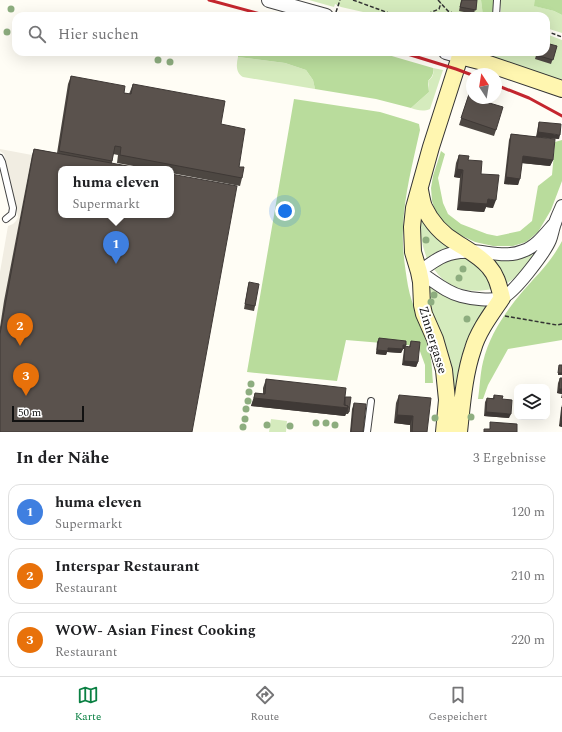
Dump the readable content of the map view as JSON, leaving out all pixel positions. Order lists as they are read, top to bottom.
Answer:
{
  "streets": {
    "main road": ["Zinnergasse"]
  },
  "scale_bar": "50 m",
  "north": "top",
  "page": {
    "search": "Hier suchen",
    "popup": ["huma eleven", "Supermarkt"],
    "pins": ["1", "2", "3"],
    "scale": "50 m",
    "heading": ["In der Nähe", "3 Ergebnisse"],
    "list": [
      {
        "mark": "1",
        "name": "huma eleven",
        "note": "Supermarkt",
        "value": "120 m"
      },
      {
        "mark": "2",
        "name": "Interspar Restaurant",
        "note": "Restaurant",
        "value": "210 m"
      },
      {
        "mark": "3",
        "name": "WOW- Asian Finest Cooking",
        "note": "Restaurant",
        "value": "220 m"
      }
    ],
    "nav": ["Karte", "Route", "Gespeichert"]
  }
}
